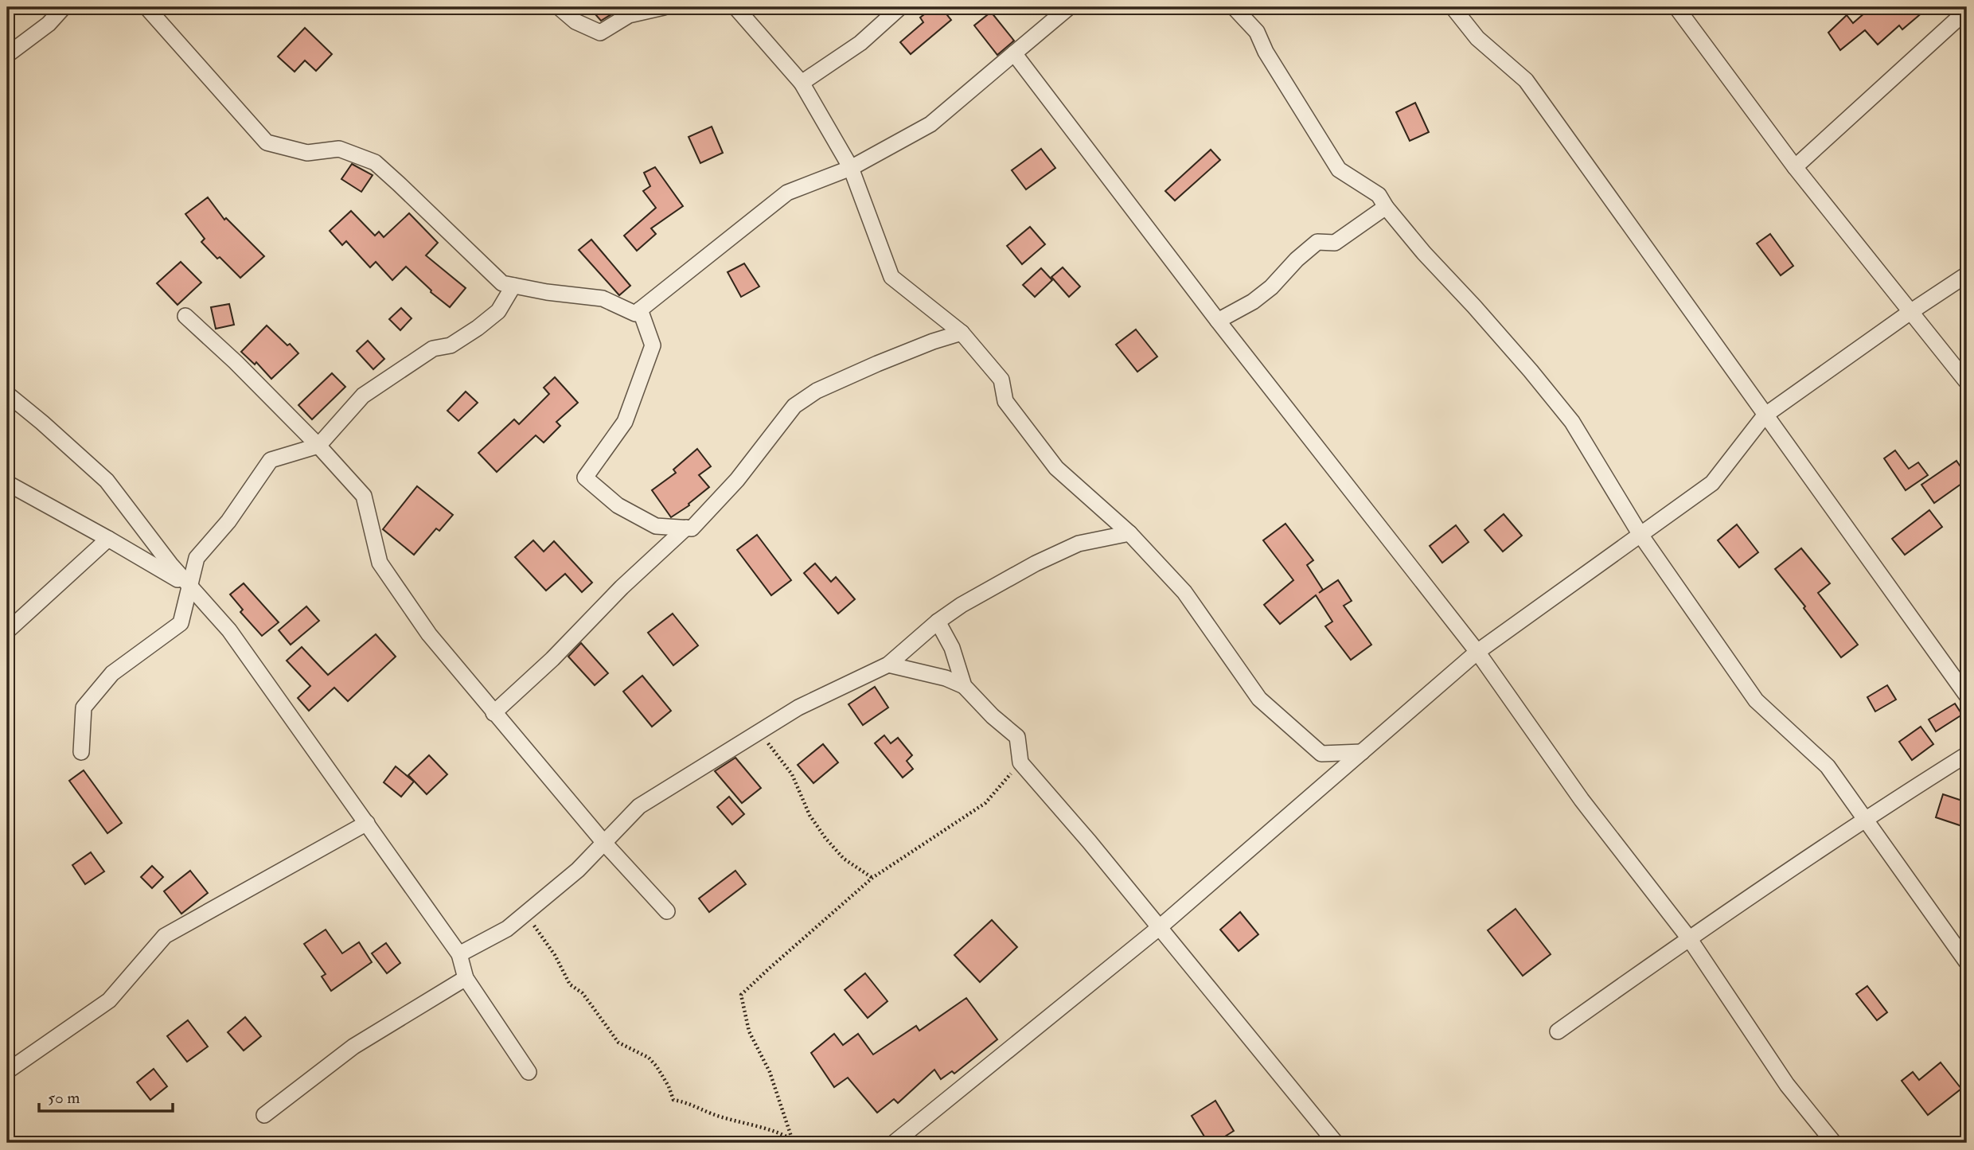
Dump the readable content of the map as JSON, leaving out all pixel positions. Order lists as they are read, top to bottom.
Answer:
{
  "scale_bar": "50 m"
}
